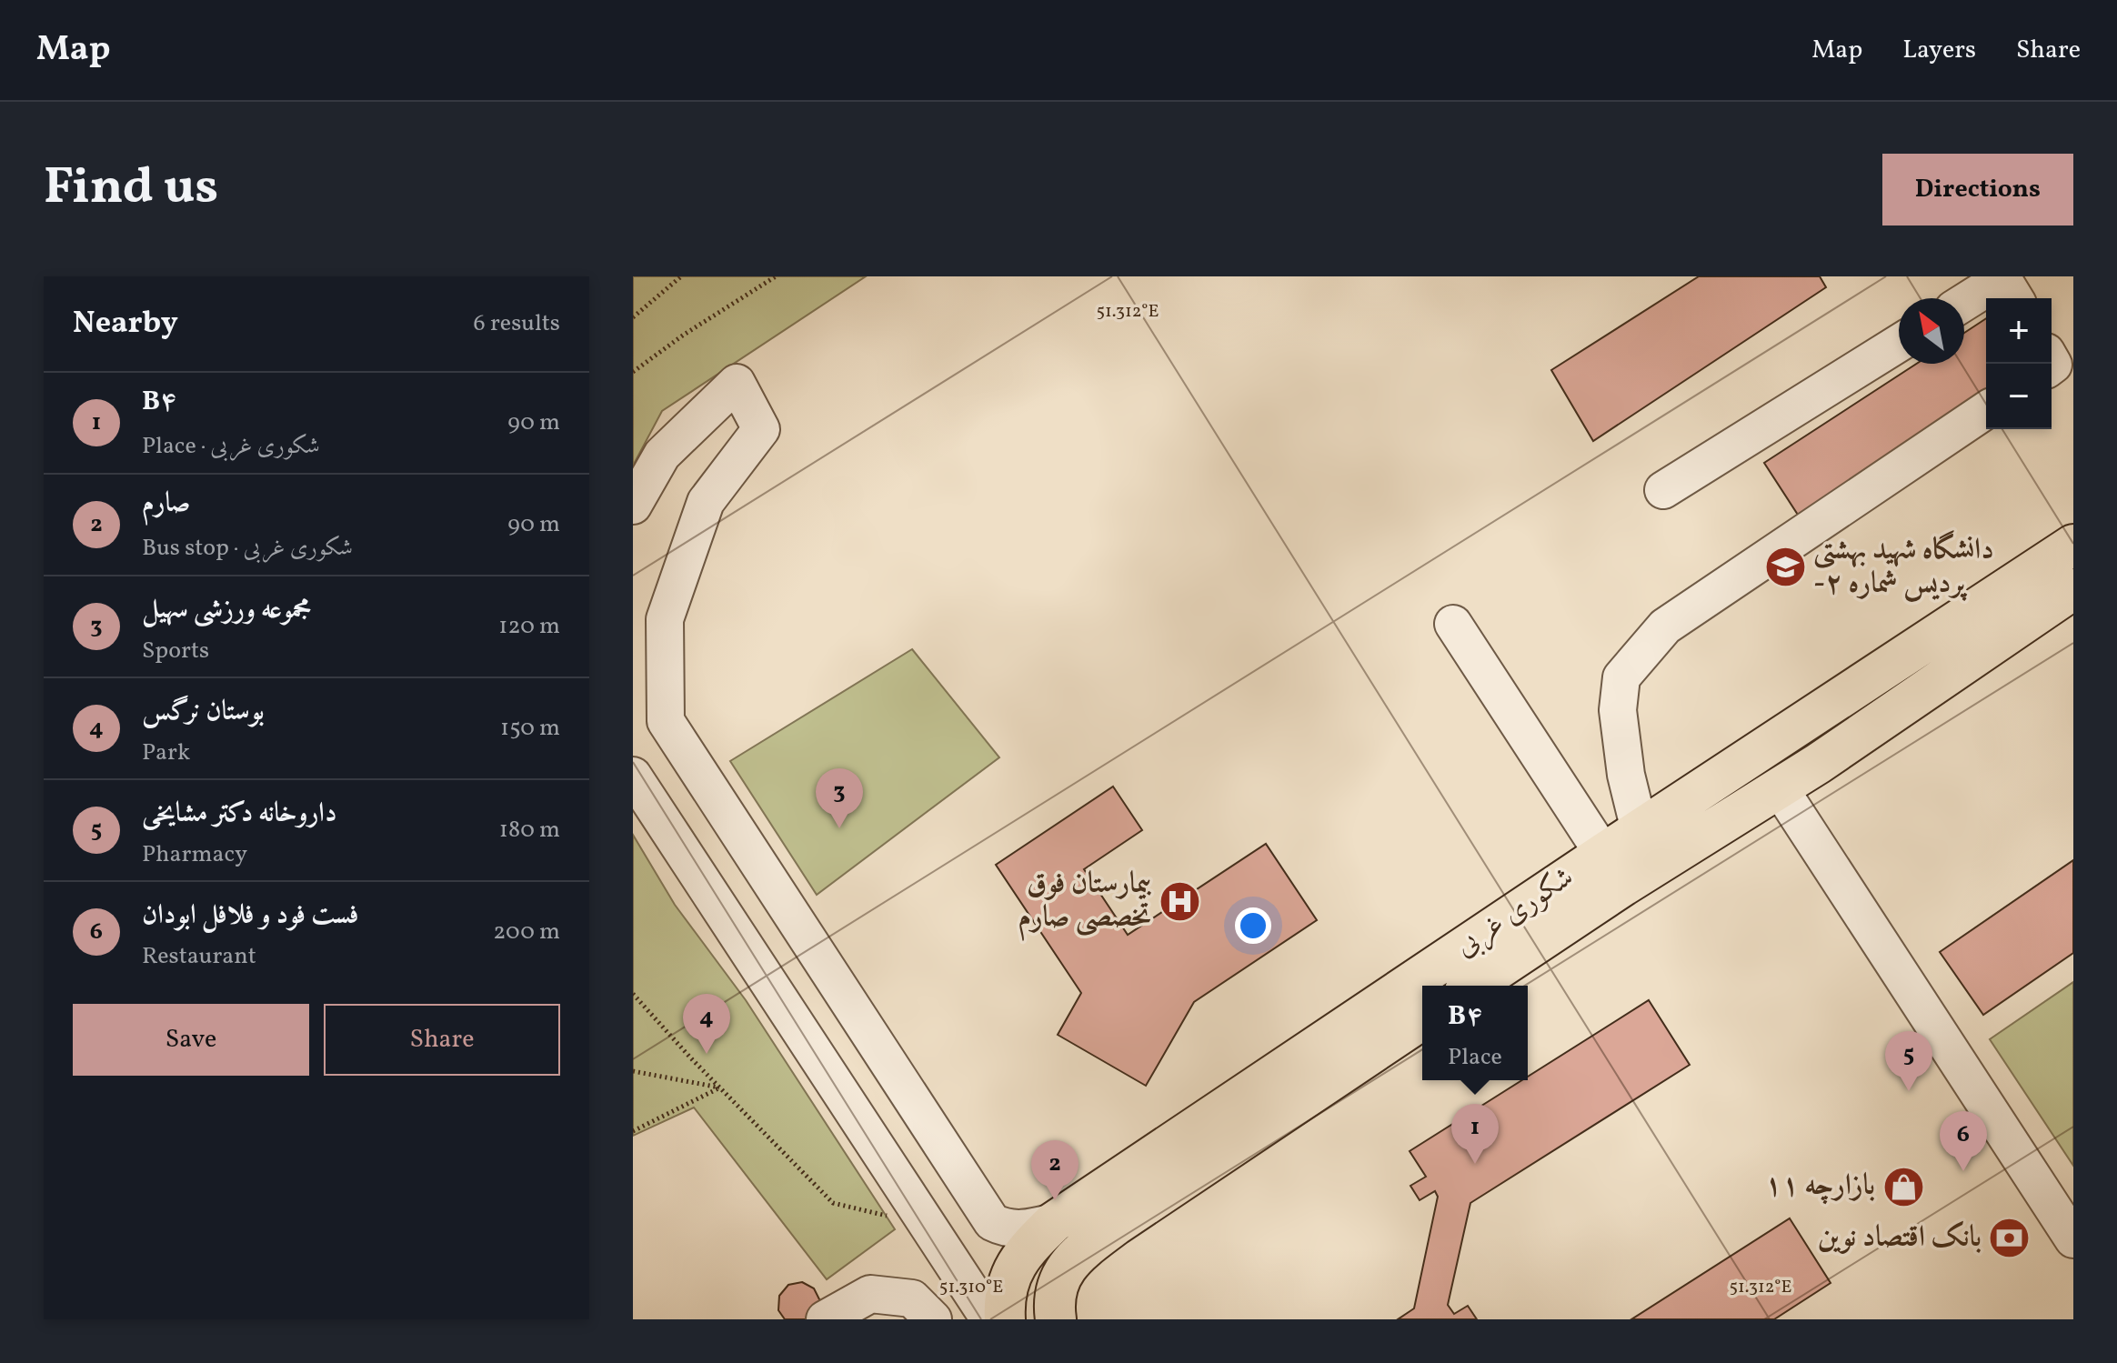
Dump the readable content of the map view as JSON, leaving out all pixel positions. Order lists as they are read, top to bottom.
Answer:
{
  "streets": {
    "main road": ["شکوری غربی"]
  },
  "places": {
    "school or university": ["دانشگاه شهید بهشتی -پردیس شماره ۲"],
    "hospital": ["بیمارستان فوق تخصصی صارم"],
    "shop": ["بازارچه ۱۱"],
    "bank": ["بانک اقتصاد نوین"]
  },
  "north": "top left",
  "page": {
    "header": "Map",
    "nav": ["Map", "Layers", "Share"],
    "title": "Find us",
    "buttons": [
      "Directions",
      ["Save", "Share"]
    ],
    "heading": ["Nearby", "6 results"],
    "map_buttons": ["+", "−"],
    "list": [
      {
        "mark": "1",
        "name": "B۴",
        "note": "Place · شکوری غربی",
        "value": "90 m"
      },
      {
        "mark": "2",
        "name": "صارم",
        "note": "Bus stop · شکوری غربی",
        "value": "90 m"
      },
      {
        "mark": "3",
        "name": "مجموعه ورزشی سهیل",
        "note": "Sports",
        "value": "120 m"
      },
      {
        "mark": "4",
        "name": "بوستان نرگس",
        "note": "Park",
        "value": "150 m"
      },
      {
        "mark": "5",
        "name": "داروخانه دکتر مشایخی",
        "note": "Pharmacy",
        "value": "180 m"
      },
      {
        "mark": "6",
        "name": "فست فود و فلافل ابودان",
        "note": "Restaurant",
        "value": "200 m"
      }
    ],
    "pins": [
      "3",
      "4",
      "5",
      "1",
      "6",
      "2"
    ],
    "popup": ["B۴", "Place"]
  },
  "coordinates": ["51.312°E", "51.310°E"]
}
